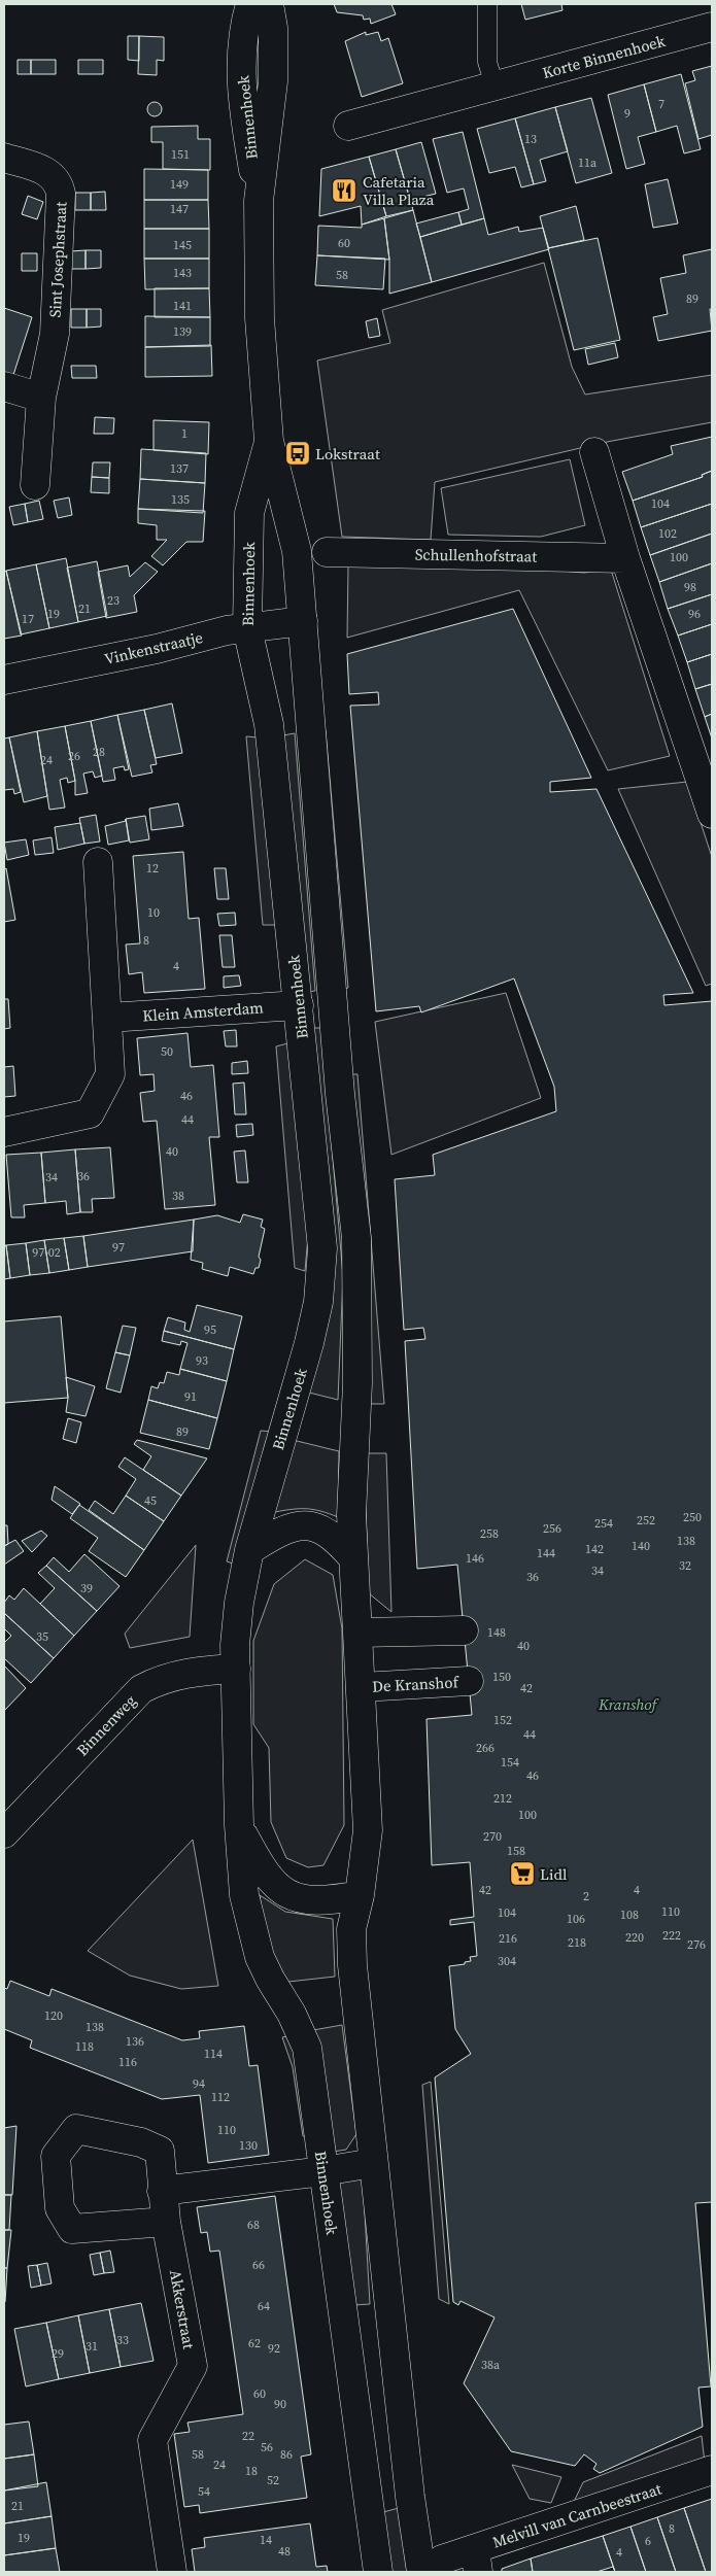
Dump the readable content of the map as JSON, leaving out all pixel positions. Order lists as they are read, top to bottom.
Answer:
{
  "streets": {
    "main road": [
      "Korte Binnenhoek",
      "Binnenhoek",
      "Sint Josephstraat",
      "Schullenhofstraat",
      "Vinkenstraatje",
      "Klein Amsterdam",
      "De Kranshof",
      "Binnenweg",
      "Akkerstraat",
      "Melvill van Carnbeestraat"
    ]
  },
  "crossings": [
    ["Binnenhoek", "Vinkenstraatje"],
    ["Binnenhoek", "Klein Amsterdam"],
    ["Binnenhoek", "De Kranshof"],
    ["Binnenhoek", "Binnenweg"],
    ["Binnenhoek", "Melvill van Carnbeestraat"]
  ],
  "parks": ["Kranshof"],
  "places": {
    "restaurant": ["Cafetaria Villa Plaza"],
    "bus stop": ["Lokstraat"],
    "supermarket": ["Lidl"]
  },
  "house_numbers": [
    "7",
    "9",
    "13",
    "151",
    "11a",
    "149",
    "147",
    "60",
    "145",
    "143",
    "58",
    "89",
    "141",
    "139",
    "1",
    "137",
    "135",
    "104",
    "102",
    "100",
    "98",
    "23",
    "21",
    "19",
    "96",
    "17",
    "28",
    "26",
    "24",
    "12",
    "10",
    "8",
    "4",
    "50",
    "46",
    "44",
    "40",
    "36",
    "34",
    "38",
    "97",
    "97-02",
    "95",
    "93",
    "91",
    "89",
    "45",
    "250",
    "252",
    "254",
    "256",
    "258",
    "138",
    "140",
    "142",
    "144",
    "146",
    "32",
    "34",
    "36",
    "39",
    "148",
    "35",
    "40",
    "150",
    "42",
    "152",
    "44",
    "266",
    "154",
    "46",
    "212",
    "100",
    "270",
    "158",
    "42",
    "4",
    "2",
    "110",
    "104",
    "108",
    "106",
    "222",
    "220",
    "216",
    "218",
    "276",
    "304",
    "120",
    "138",
    "136",
    "118",
    "114",
    "116",
    "94",
    "112",
    "110",
    "130",
    "68",
    "66",
    "64",
    "33",
    "62",
    "31",
    "92",
    "29",
    "38a",
    "60",
    "90",
    "22",
    "56",
    "58",
    "86",
    "24",
    "18",
    "52",
    "54",
    "21",
    "8",
    "19",
    "14",
    "6",
    "48",
    "4"
  ]
}
